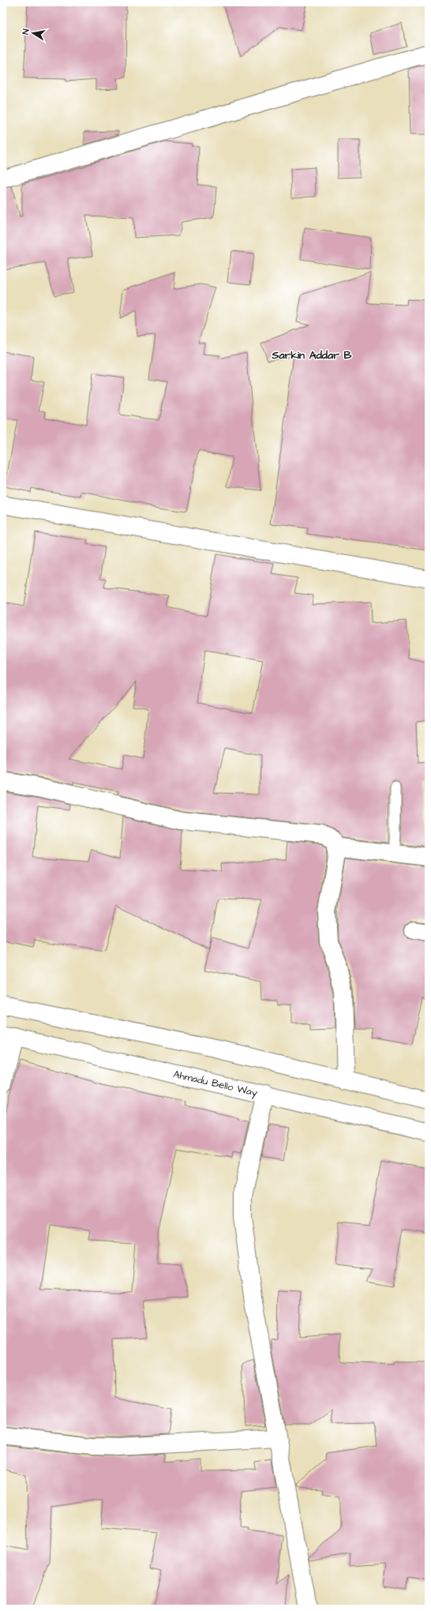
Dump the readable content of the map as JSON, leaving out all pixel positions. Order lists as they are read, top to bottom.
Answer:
{
  "streets": {
    "main road": ["Ahmadu Bello Way"]
  },
  "districts": ["Sarkin Addar B"],
  "north": "left"
}
